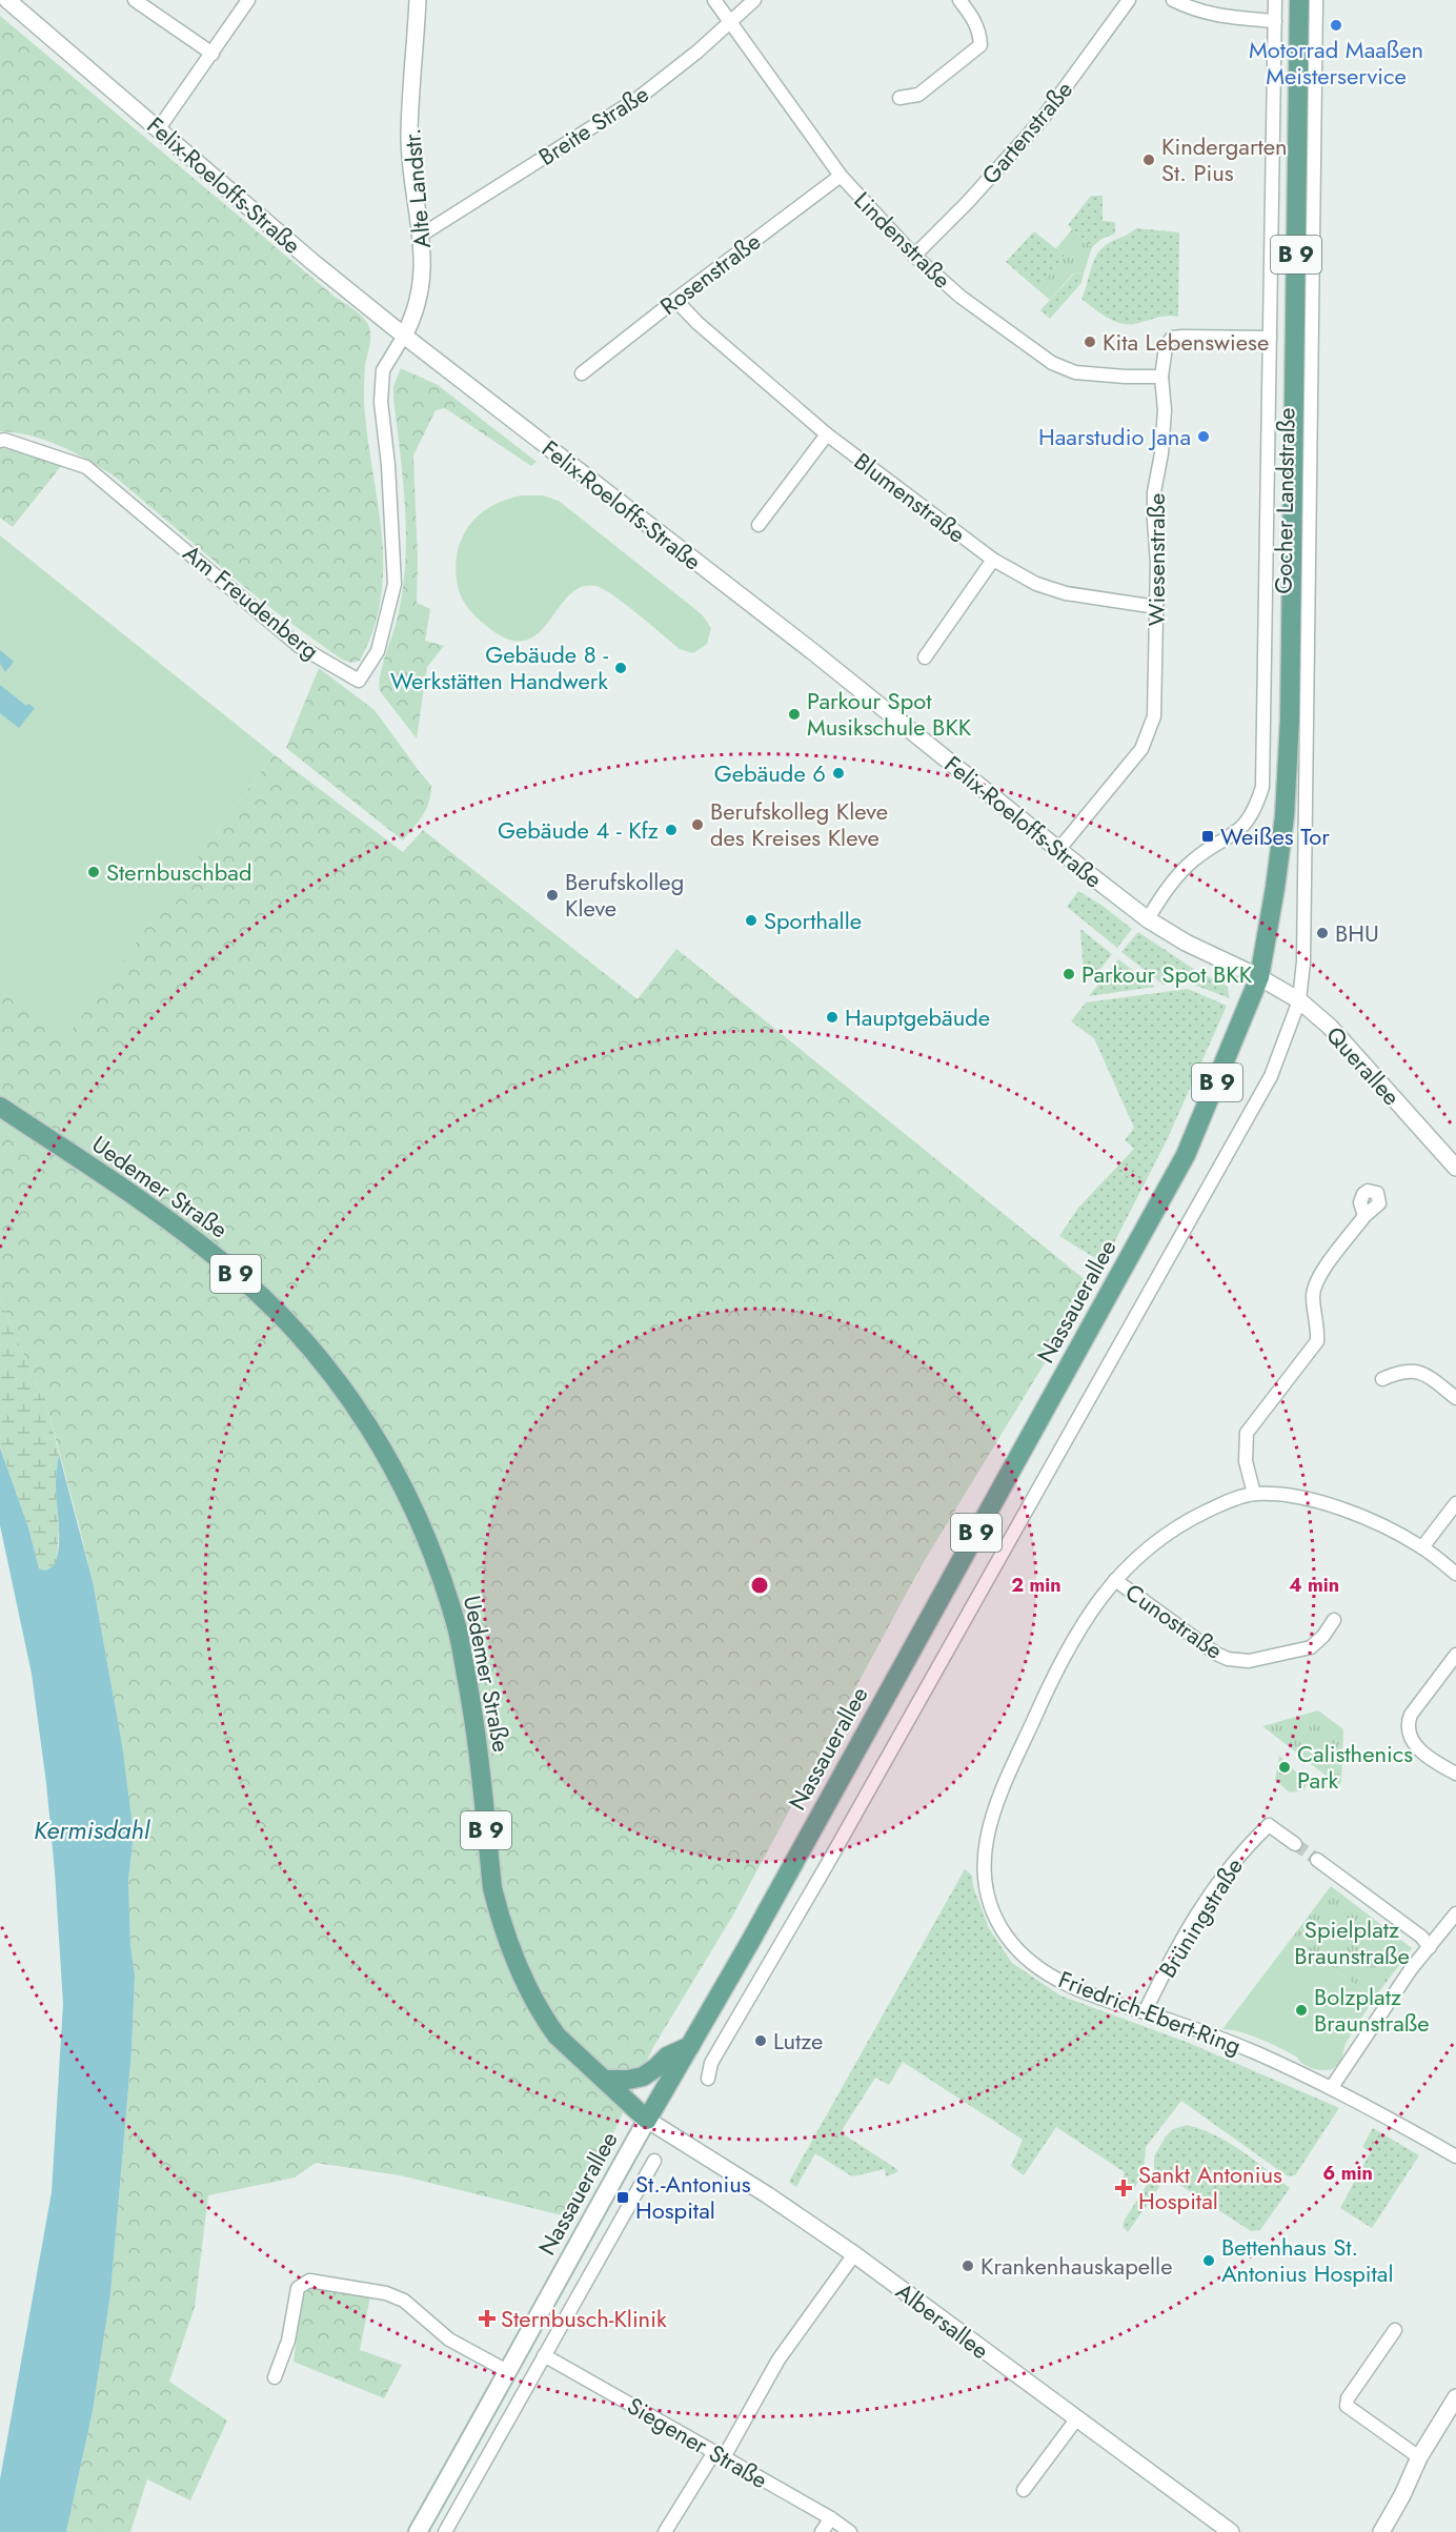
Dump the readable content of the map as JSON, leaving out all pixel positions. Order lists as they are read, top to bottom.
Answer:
{
  "streets": {
    "main road": [
      "B 9",
      "Gocher Landstraße",
      "Uedemer Straße",
      "Nassauerallee"
    ],
    "street": [
      "Breite Straße",
      "Gartenstraße",
      "Felix-Roeloffs-Straße",
      "Alte Landstr.",
      "Lindenstraße",
      "Rosenstraße",
      "Blumenstraße",
      "Wiesenstraße",
      "Am Freudenberg",
      "Querallee",
      "Cunostraße",
      "Brüningstraße",
      "Friedrich-Ebert-Ring",
      "Albersallee",
      "Siegener Straße"
    ]
  },
  "crossings": [
    ["Breite Straße", "Alte Landstr."],
    ["Breite Straße", "Lindenstraße"],
    ["Gartenstraße", "Lindenstraße"],
    ["Felix-Roeloffs-Straße", "Alte Landstr."],
    ["Felix-Roeloffs-Straße", "Gocher Landstraße"],
    ["Felix-Roeloffs-Straße", "Wiesenstraße"],
    ["Felix-Roeloffs-Straße", "Am Freudenberg"],
    ["Felix-Roeloffs-Straße", "Querallee"],
    ["Felix-Roeloffs-Straße", "Nassauerallee"],
    ["Alte Landstr.", "Am Freudenberg"],
    ["Lindenstraße", "Rosenstraße"],
    ["Lindenstraße", "Wiesenstraße"],
    ["Rosenstraße", "Blumenstraße"],
    ["Blumenstraße", "Wiesenstraße"],
    ["Gocher Landstraße", "Wiesenstraße"],
    ["Gocher Landstraße", "Querallee"],
    ["Gocher Landstraße", "Nassauerallee"],
    ["Querallee", "Nassauerallee"],
    ["Uedemer Straße", "Nassauerallee"],
    ["Uedemer Straße", "Albersallee"],
    ["Nassauerallee", "Albersallee"],
    ["Cunostraße", "Friedrich-Ebert-Ring"],
    ["Brüningstraße", "Friedrich-Ebert-Ring"]
  ],
  "water": ["Kermisdahl"],
  "parks": ["Spielplatz Braunstraße"],
  "places": {
    "other": [
      "Motorrad Maaßen Meisterservice",
      "Kindergarten St. Pius",
      "Kita Lebenswiese",
      "Haarstudio Jana",
      "Gebäude 8 - Werkstätten Handwerk",
      "Parkour Spot Musikschule BKK",
      "Gebäude 6",
      "Berufskolleg Kleve des Kreises Kleve",
      "Gebäude 4 - Kfz",
      "Sternbuschbad",
      "Berufskolleg Kleve",
      "Sporthalle",
      "BHU",
      "Parkour Spot BKK",
      "Hauptgebäude",
      "Calisthenics Park",
      "Bolzplatz Braunstraße",
      "Lutze",
      "Bettenhaus St. Antonius Hospital",
      "Krankenhauskapelle"
    ],
    "transit": ["Weißes Tor", "St.-Antonius Hospital"],
    "health": ["Sankt Antonius Hospital", "Sternbusch-Klinik"]
  },
  "rings": ["2 min", "4 min", "6 min"]
}
